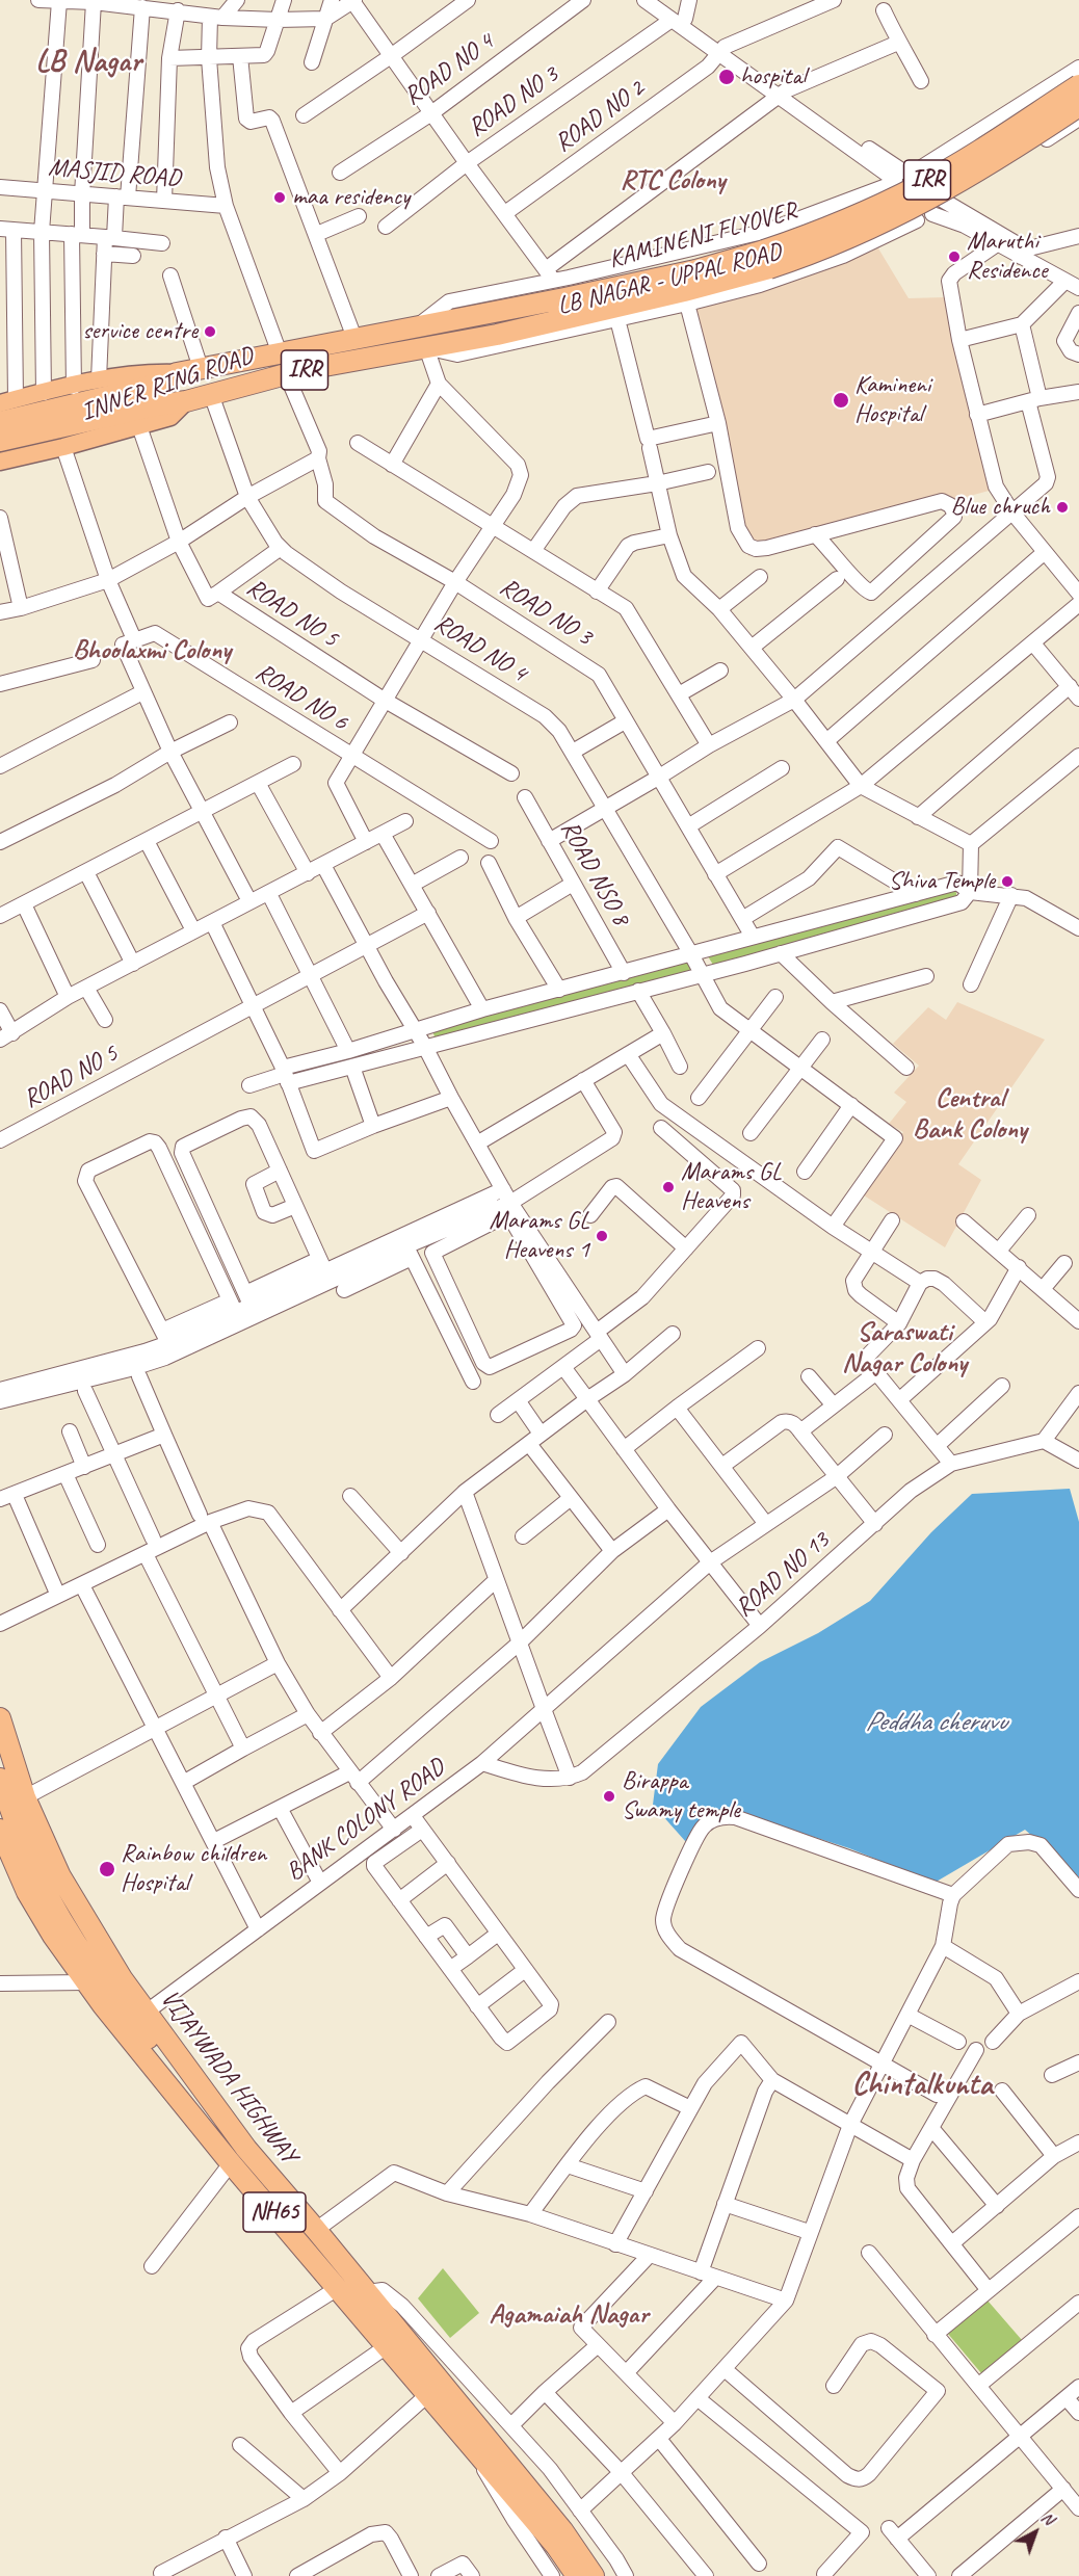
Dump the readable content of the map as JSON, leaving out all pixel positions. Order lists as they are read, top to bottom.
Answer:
{
  "streets": {
    "highway": [
      "IRR",
      "KAMINENI FLYOVER",
      "INNER RING ROAD",
      "VIJAYWADA HIGHWAY",
      "NH65"
    ],
    "street": [
      "ROAD NO 4",
      "ROAD NO 3",
      "ROAD NO 2",
      "MASJID ROAD",
      "LB NAGAR - UPPAL ROAD",
      "ROAD NO 5",
      "ROAD NO 6",
      "ROAD NSO 8",
      "ROAD NO 13",
      "BANK COLONY ROAD"
    ]
  },
  "crossings": [
    ["ROAD NO 4", "INNER RING ROAD"],
    ["ROAD NO 3", "INNER RING ROAD"],
    ["IRR", "INNER RING ROAD"],
    ["KAMINENI FLYOVER", "LB NAGAR - UPPAL ROAD"],
    ["KAMINENI FLYOVER", "INNER RING ROAD"],
    ["LB NAGAR - UPPAL ROAD", "INNER RING ROAD"],
    ["INNER RING ROAD", "ROAD NO 5"],
    ["ROAD NO 13", "BANK COLONY ROAD"],
    ["BANK COLONY ROAD", "VIJAYWADA HIGHWAY"]
  ],
  "districts": [
    "LB Nagar",
    "RTC Colony",
    "Bhoolaxmi Colony",
    "Central Bank Colony",
    "Saraswati Nagar Colony",
    "Chintalkunta",
    "Agamaiah Nagar"
  ],
  "water": ["Peddha cheruvu"],
  "places": [
    "hospital",
    "maa residency",
    "Maruthi Residence",
    "service centre",
    "Kamineni Hospital",
    "Blue chruch",
    "Shiva Temple",
    "Marams GL Heavens",
    "Marams GL Heavens 1",
    "Birappa Swamy temple",
    "Rainbow children Hospital"
  ],
  "north": "top right"
}
